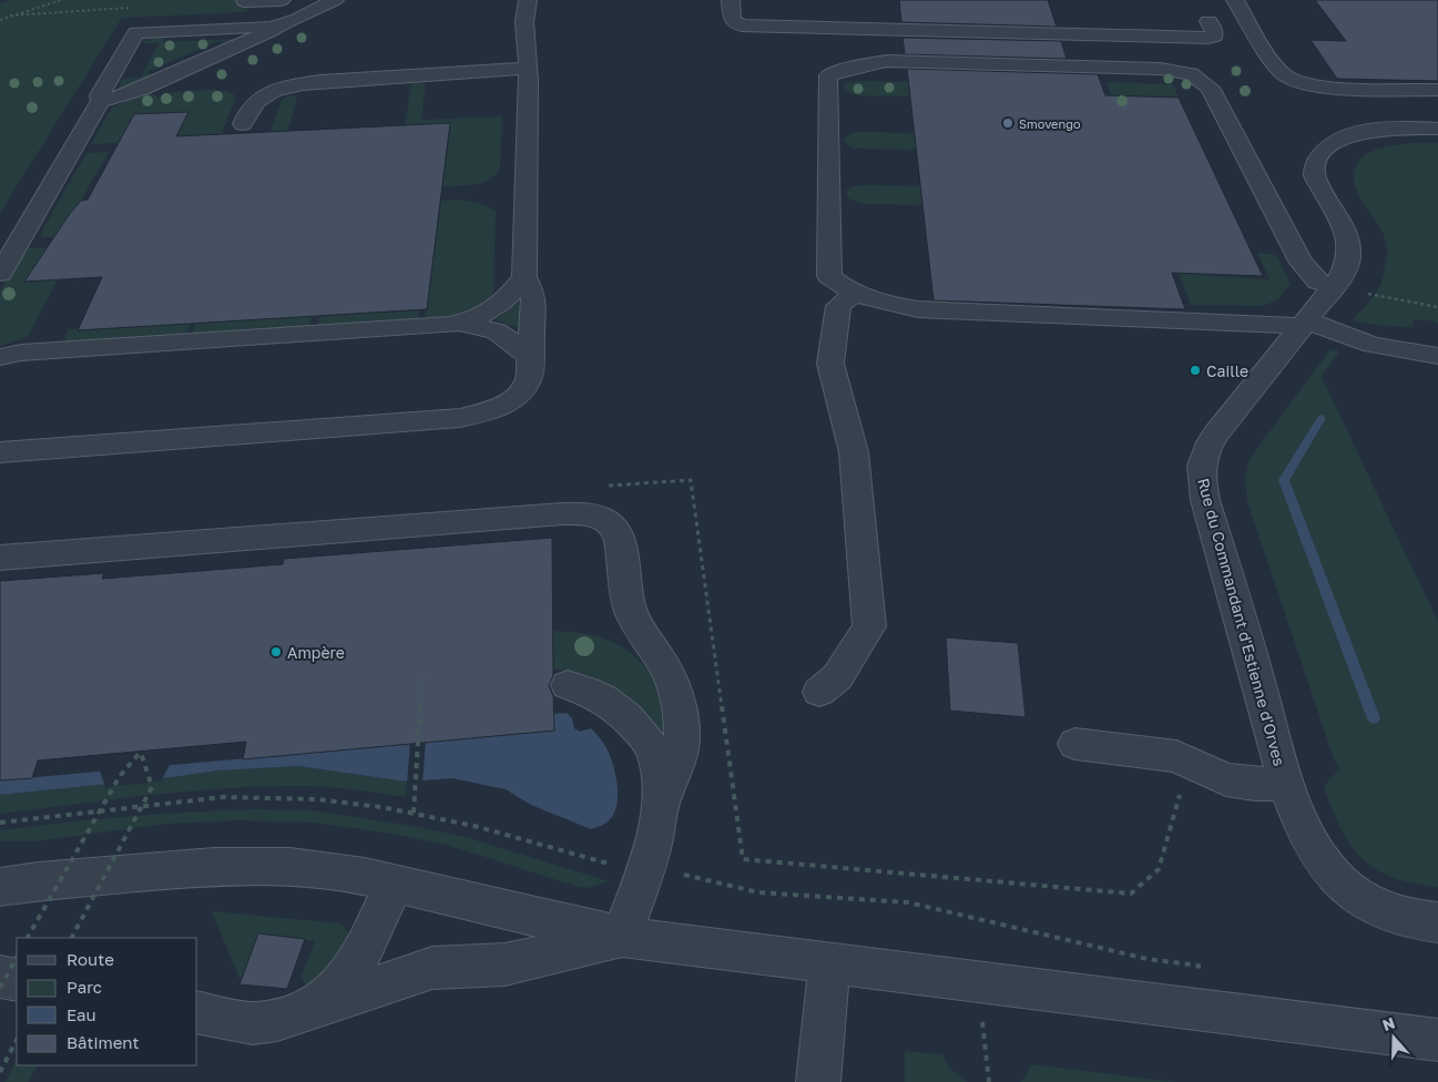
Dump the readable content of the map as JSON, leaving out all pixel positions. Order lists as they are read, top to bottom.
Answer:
{
  "streets": {
    "street": ["Rue du Commandant d'Estienne d'Orves"]
  },
  "places": ["Smovengo", "Caille", "Ampère"],
  "legend": [
    "Route",
    "Parc",
    "Eau",
    "Bâtiment"
  ],
  "north": "top"
}
